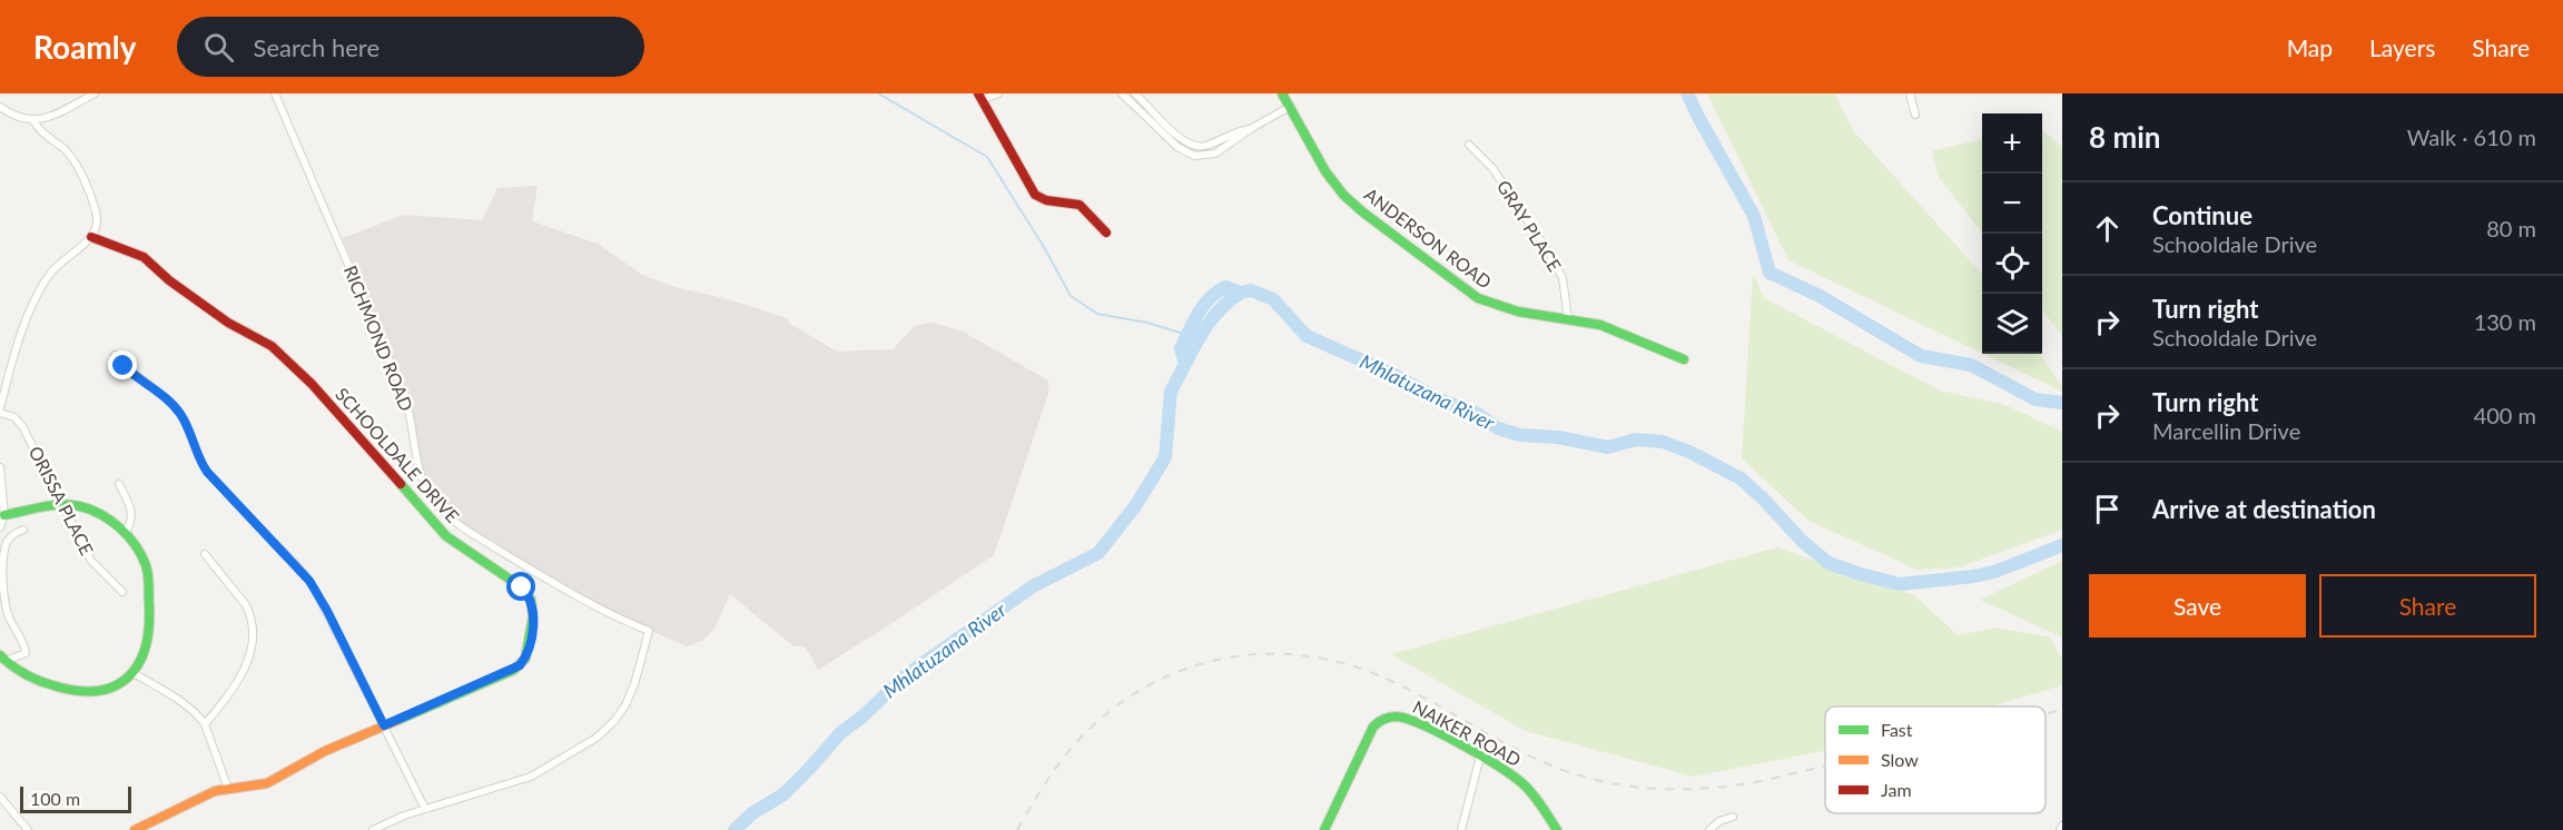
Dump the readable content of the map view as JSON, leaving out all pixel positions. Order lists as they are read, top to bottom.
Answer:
{
  "streets": {
    "street": [
      "GRAY PLACE",
      "ANDERSON ROAD",
      "RICHMOND ROAD",
      "SCHOOLDALE DRIVE",
      "ORISSA PLACE",
      "NAIKER ROAD"
    ]
  },
  "crossings": [
    ["GRAY PLACE", "ANDERSON ROAD"]
  ],
  "water": ["Mhlatuzana River"],
  "legend": ["Fast", "Slow", "Jam"],
  "scale_bar": "100 m",
  "page": {
    "header": "Roamly",
    "search": "Search here",
    "nav": ["Map", "Layers", "Share"],
    "heading": ["8 min", "Walk · 610 m"],
    "map_buttons": ["+", "−"],
    "list": [
      ["Continue", "Schooldale Drive", "80 m"],
      ["Turn right", "Schooldale Drive", "130 m"],
      ["Turn right", "Marcellin Drive", "400 m"],
      "Arrive at destination"
    ],
    "buttons": ["Save", "Share"],
    "scale": "100 m"
  }
}
